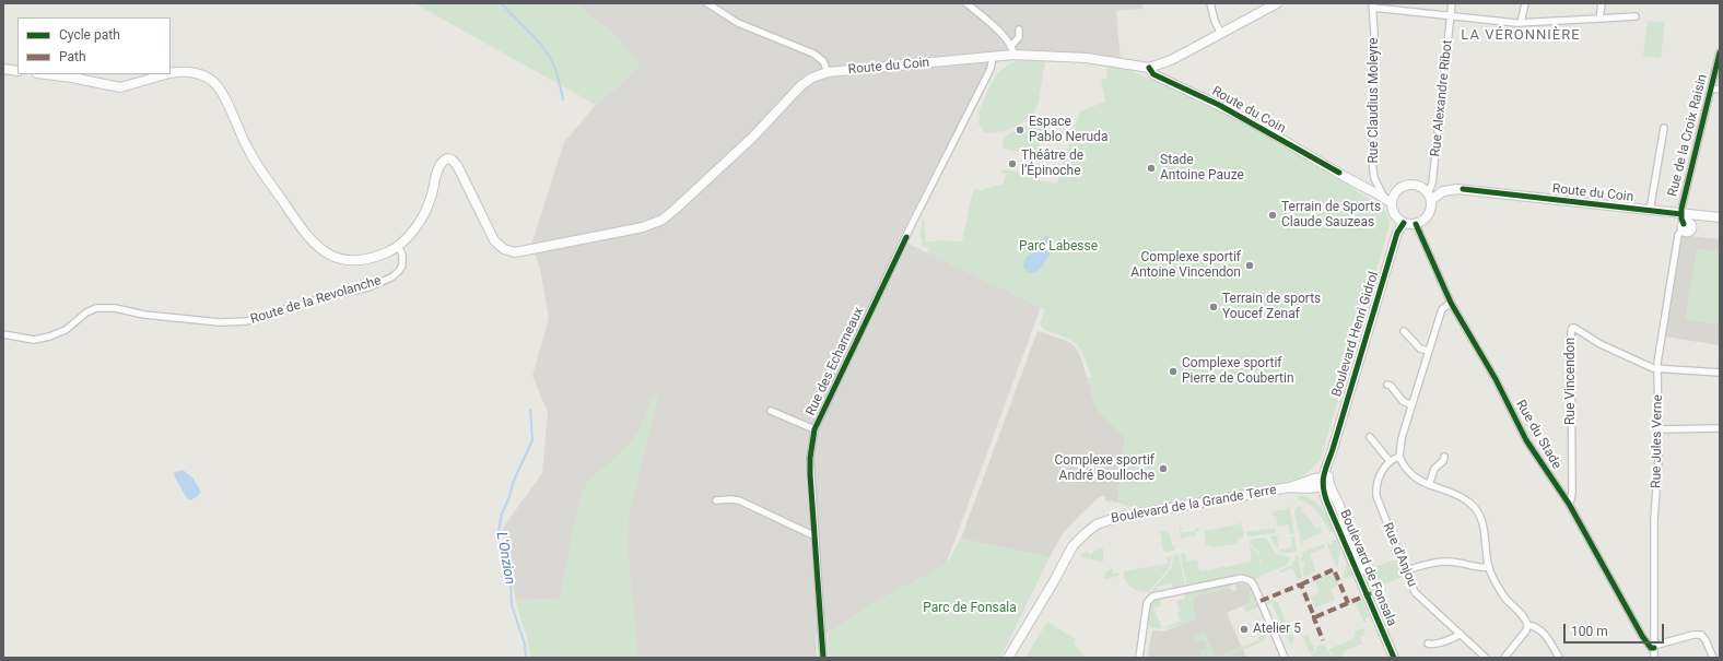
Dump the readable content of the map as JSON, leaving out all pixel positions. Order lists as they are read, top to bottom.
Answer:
{
  "streets": {
    "main road": [
      "Route du Coin",
      "Boulevard Henri Gidrol",
      "Boulevard de la Grande Terre",
      "Boulevard de Fonsala"
    ],
    "street": [
      "Rue Alexandre Ribot",
      "Rue Claudius Moleyre",
      "Rue de la Croix Raisin",
      "Route de la Revolanche",
      "Rue des Echarneaux",
      "Rue Vincendon",
      "Rue du Stade",
      "Rue Jules Verne",
      "Rue d'Anjou"
    ]
  },
  "crossings": [
    ["Route du Coin", "Rue Alexandre Ribot"],
    ["Route du Coin", "Rue Claudius Moleyre"],
    ["Route du Coin", "Rue de la Croix Raisin"],
    ["Route du Coin", "Route de la Revolanche"],
    ["Route du Coin", "Boulevard Henri Gidrol"],
    ["Route du Coin", "Rue des Echarneaux"],
    ["Route du Coin", "Rue du Stade"],
    ["Rue Alexandre Ribot", "Boulevard Henri Gidrol"],
    ["Rue Alexandre Ribot", "Rue du Stade"],
    ["Rue de la Croix Raisin", "Rue Jules Verne"],
    ["Boulevard Henri Gidrol", "Rue du Stade"],
    ["Boulevard Henri Gidrol", "Boulevard de la Grande Terre"],
    ["Boulevard Henri Gidrol", "Boulevard de Fonsala"],
    ["Rue Vincendon", "Rue du Stade"],
    ["Rue Vincendon", "Rue Jules Verne"],
    ["Rue du Stade", "Rue Jules Verne"],
    ["Boulevard de la Grande Terre", "Boulevard de Fonsala"]
  ],
  "districts": ["LA VÉRONNIÈRE"],
  "water": ["L'Onzion"],
  "parks": ["Parc Labesse", "Parc de Fonsala"],
  "places": [
    "Espace Pablo Neruda",
    "Théâtre de l’Épinoche",
    "Stade Antoine Pauze",
    "Terrain de Sports Claude Sauzeas",
    "Complexe sportif Antoine Vincendon",
    "Terrain de sports Youcef Zenaf",
    "Complexe sportif Pierre de Coubertin",
    "Complexe sportif André Boulloche",
    "Atelier 5"
  ],
  "legend": ["Cycle path", "Path"],
  "scale_bar": "100 m"
}
